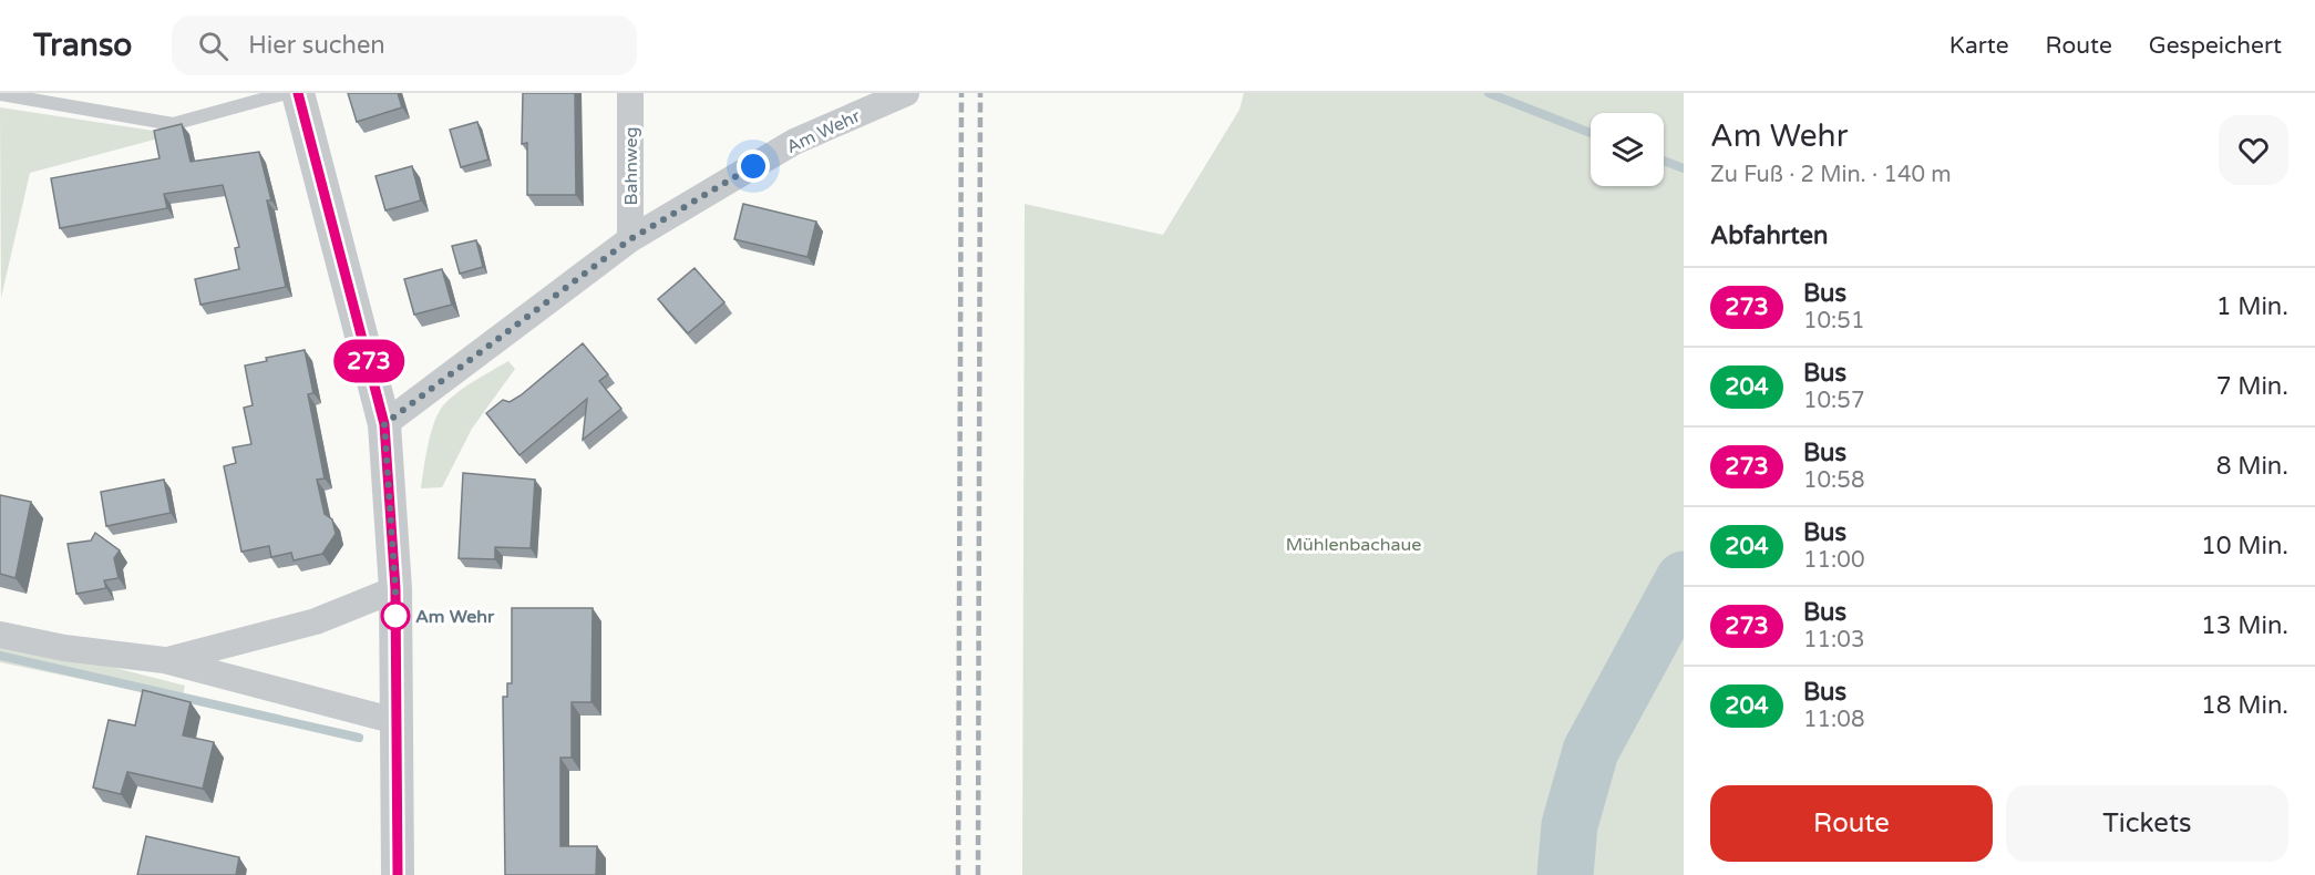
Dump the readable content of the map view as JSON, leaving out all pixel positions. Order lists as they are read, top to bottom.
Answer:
{
  "streets": {
    "street": ["Am Wehr", "Bahnweg"]
  },
  "crossings": [
    ["Am Wehr", "Bahnweg"]
  ],
  "parks": ["Mühlenbachaue"],
  "places": ["Am Wehr"],
  "lines": ["bus line 273"],
  "page": {
    "header": "Transo",
    "search": "Hier suchen",
    "nav": ["Karte", "Route", "Gespeichert"],
    "on_map": "273",
    "heading": [
      ["Am Wehr", "Zu Fuß · 2 Min. · 140 m"],
      "Abfahrten"
    ],
    "list": [
      {
        "mark": "273",
        "name": "Bus",
        "note": "10:51",
        "value": "1 Min."
      },
      {
        "mark": "204",
        "name": "Bus",
        "note": "10:57",
        "value": "7 Min."
      },
      {
        "mark": "273",
        "name": "Bus",
        "note": "10:58",
        "value": "8 Min."
      },
      {
        "mark": "204",
        "name": "Bus",
        "note": "11:00",
        "value": "10 Min."
      },
      {
        "mark": "273",
        "name": "Bus",
        "note": "11:03",
        "value": "13 Min."
      },
      {
        "mark": "204",
        "name": "Bus",
        "note": "11:08",
        "value": "18 Min."
      }
    ],
    "buttons": ["Route", "Tickets"]
  }
}
